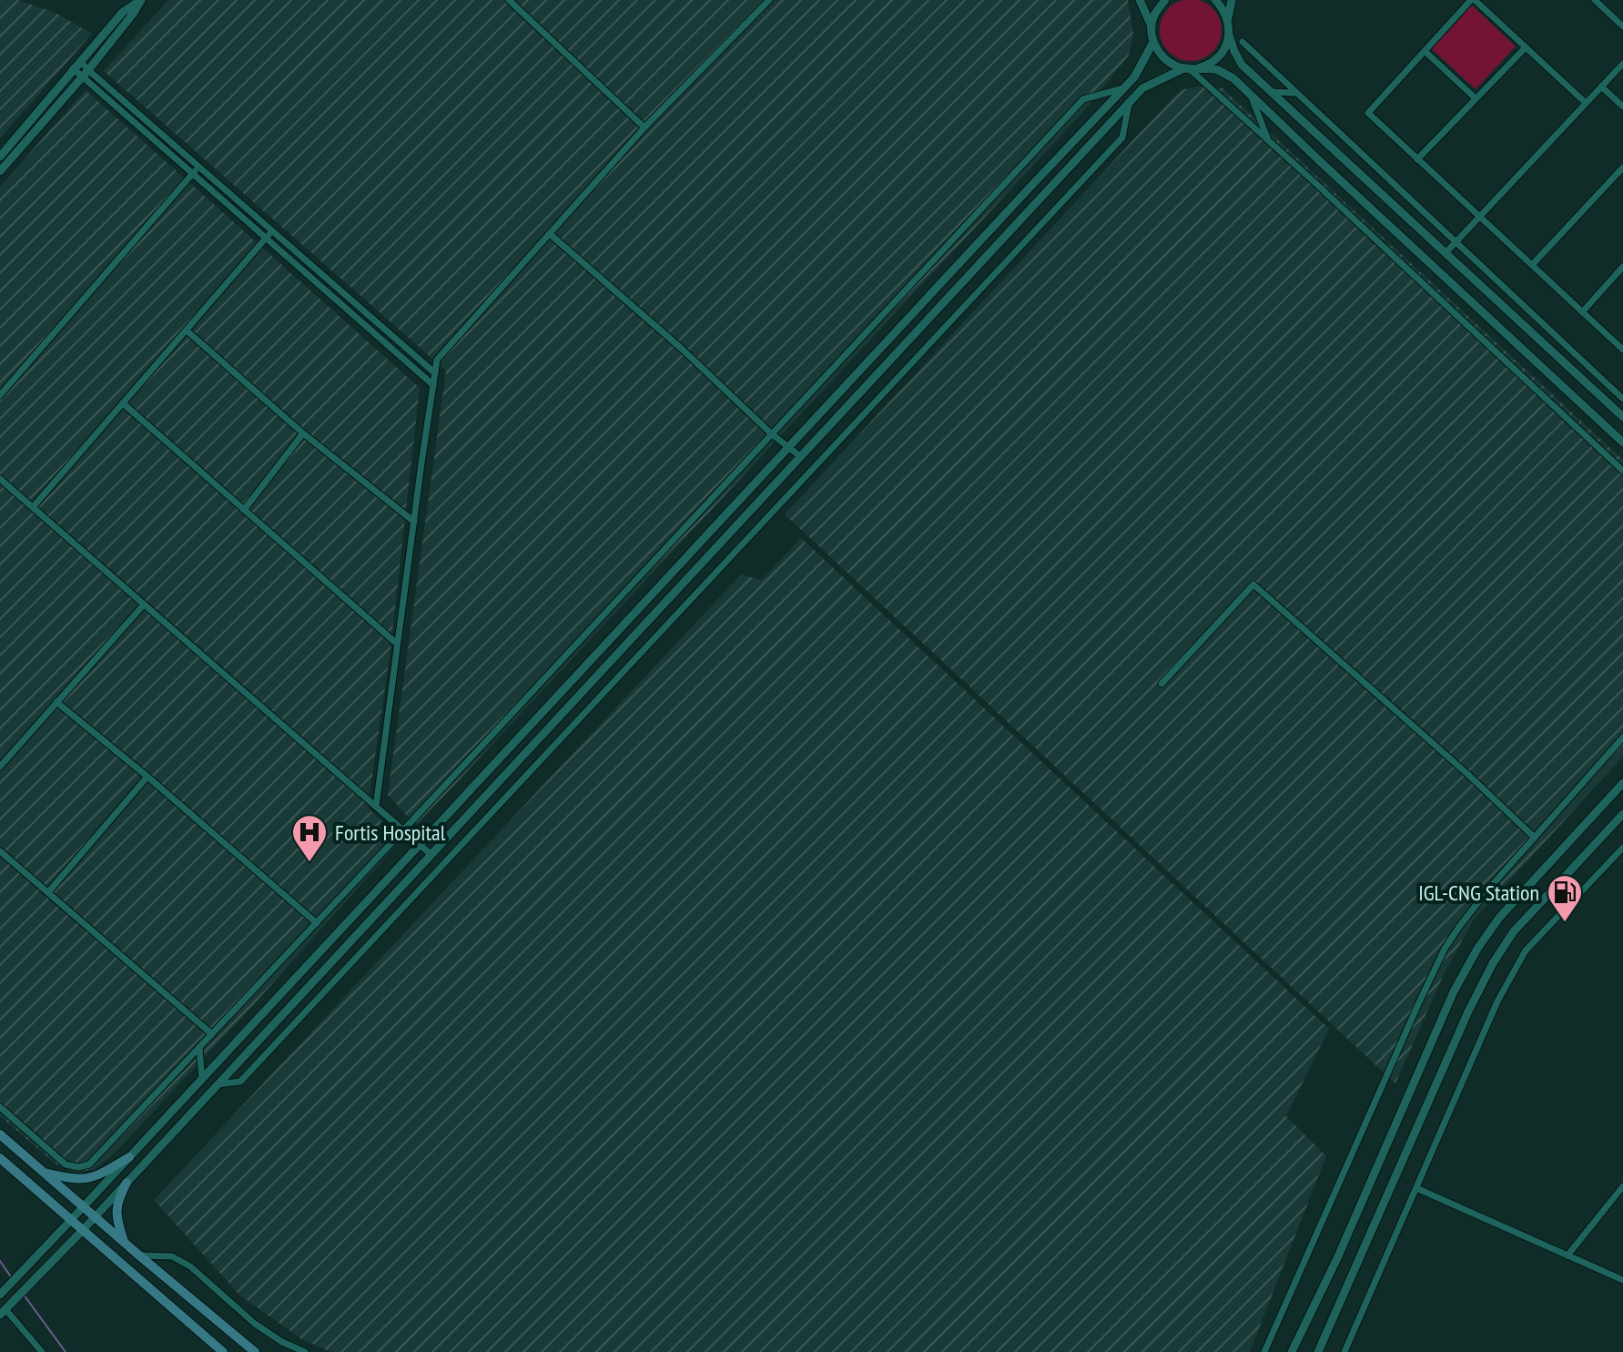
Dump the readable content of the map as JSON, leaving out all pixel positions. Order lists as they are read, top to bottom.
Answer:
{
  "places": {
    "hospital": ["Fortis Hospital"],
    "fuel station": ["IGL-CNG Station"]
  }
}
